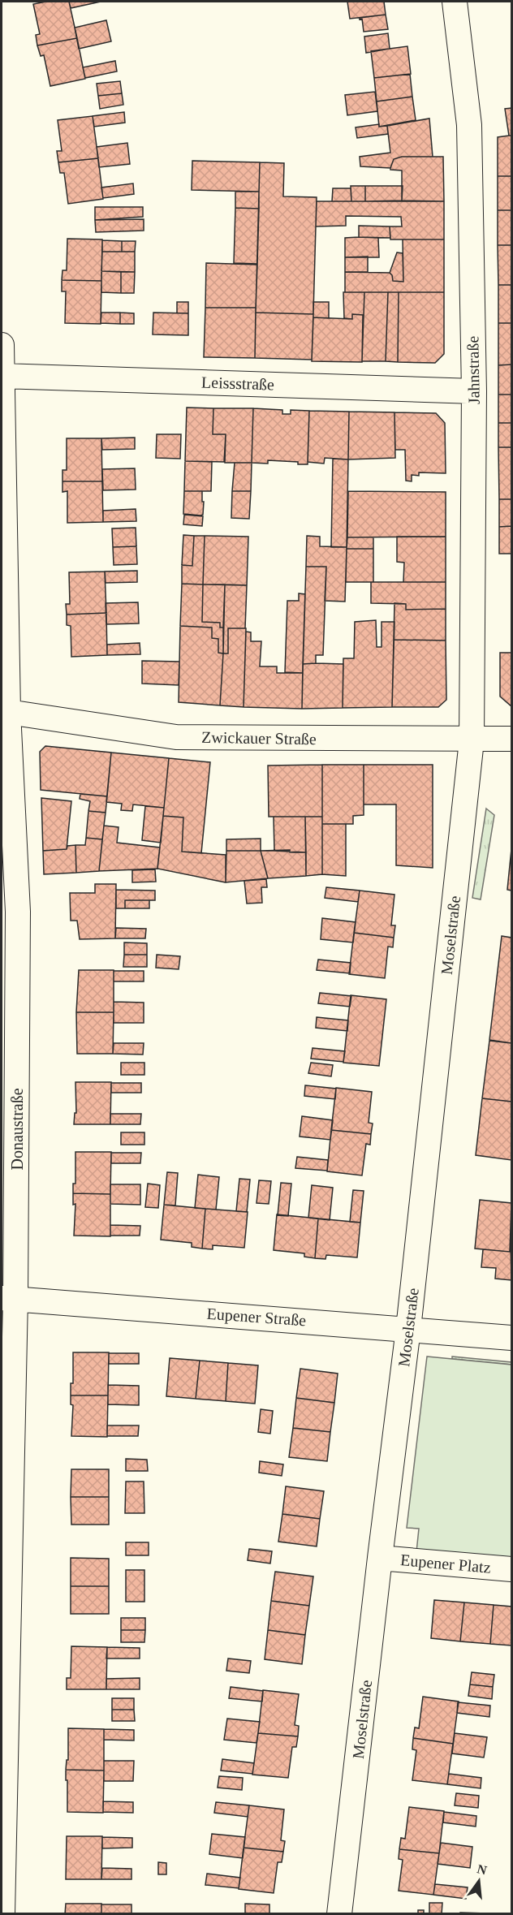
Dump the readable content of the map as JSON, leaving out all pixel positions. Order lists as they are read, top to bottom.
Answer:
{
  "streets": {
    "street": [
      "Jahnstraße",
      "Leissstraße",
      "Zwickauer Straße",
      "Moselstraße",
      "Donaustraße",
      "Eupener Straße",
      "Eupener Platz"
    ]
  },
  "crossings": [
    ["Jahnstraße", "Leissstraße"],
    ["Jahnstraße", "Zwickauer Straße"],
    ["Jahnstraße", "Moselstraße"],
    ["Leissstraße", "Donaustraße"],
    ["Zwickauer Straße", "Moselstraße"],
    ["Zwickauer Straße", "Donaustraße"],
    ["Moselstraße", "Eupener Straße"],
    ["Moselstraße", "Eupener Platz"],
    ["Donaustraße", "Eupener Straße"]
  ],
  "north": "top"
}
